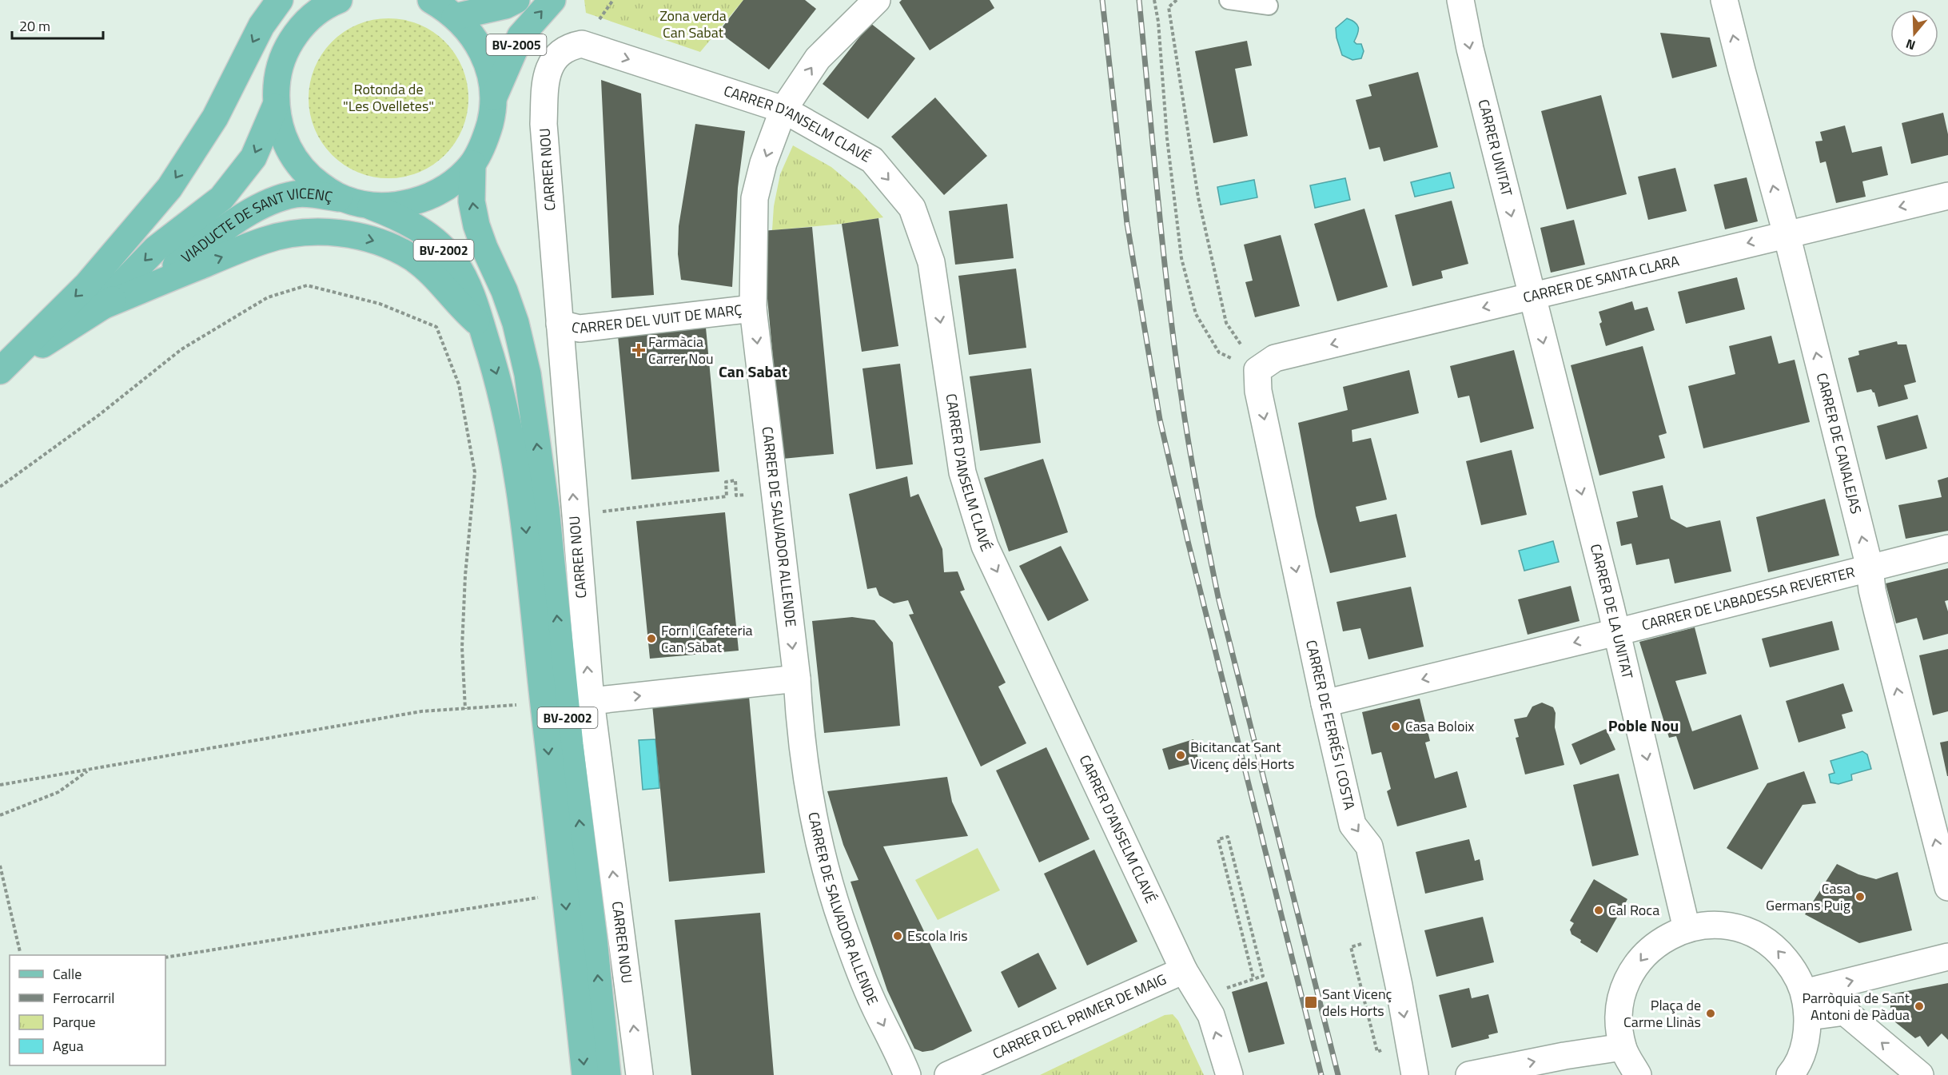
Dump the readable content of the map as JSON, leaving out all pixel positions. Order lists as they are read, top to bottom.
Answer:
{
  "streets": {
    "main road": ["BV-2005", "VIADUCTE DE SANT VICENÇ", "BV-2002"],
    "street": [
      "CARRER D'ANSELM CLAVÉ",
      "CARRER UNITAT",
      "CARRER NOU",
      "CARRER DE SANTA CLARA",
      "CARRER DEL VUIT DE MARÇ",
      "CARRER DE CANALEJAS",
      "CARRER DE SALVADOR ALLENDE",
      "CARRER DE L'ABADESSA REVERTER",
      "CARRER DE LA UNITAT",
      "CARRER DE FERRÉS I COSTA",
      "CARRER DEL PRIMER DE MAIG"
    ]
  },
  "crossings": [
    ["BV-2005", "BV-2002"],
    ["CARRER D'ANSELM CLAVÉ", "CARRER NOU"],
    ["CARRER D'ANSELM CLAVÉ", "CARRER DE SALVADOR ALLENDE"],
    ["CARRER D'ANSELM CLAVÉ", "CARRER DEL PRIMER DE MAIG"],
    ["CARRER UNITAT", "CARRER DE SANTA CLARA"],
    ["CARRER UNITAT", "CARRER DE LA UNITAT"],
    ["CARRER NOU", "CARRER DEL VUIT DE MARÇ"],
    ["VIADUCTE DE SANT VICENÇ", "BV-2002"],
    ["CARRER DE SANTA CLARA", "CARRER DE CANALEJAS"],
    ["CARRER DE SANTA CLARA", "CARRER DE LA UNITAT"],
    ["CARRER DE SANTA CLARA", "CARRER DE FERRÉS I COSTA"],
    ["CARRER DEL VUIT DE MARÇ", "CARRER DE SALVADOR ALLENDE"],
    ["CARRER DE CANALEJAS", "CARRER DE L'ABADESSA REVERTER"],
    ["CARRER DE L'ABADESSA REVERTER", "CARRER DE LA UNITAT"],
    ["CARRER DE L'ABADESSA REVERTER", "CARRER DE FERRÉS I COSTA"]
  ],
  "one_way": [
    "CARRER UNITAT",
    "CARRER NOU",
    "CARRER DE SANTA CLARA",
    "CARRER DE CANALEJAS",
    "CARRER DE L'ABADESSA REVERTER",
    "CARRER DE LA UNITAT",
    "CARRER DE FERRÉS I COSTA"
  ],
  "districts": ["Can Sabat", "Poble Nou"],
  "parks": ["Zona verda Can Sabat", "Rotonda de \"Les Ovelletes\""],
  "places": {
    "health": ["Farmàcia Carrer Nou"],
    "other": [
      "Forn i Cafeteria Can Sàbat",
      "Casa Boloix",
      "Bicitancat Sant Vicenç dels Horts",
      "Casa Germans Puig",
      "Cal Roca",
      "Escola Iris",
      "Parròquia de Sant Antoni de Pàdua",
      "Plaça de Carme Llinàs"
    ],
    "transit": ["Sant Vicenç dels Horts"]
  },
  "legend": [
    "Calle",
    "Ferrocarril",
    "Parque",
    "Agua"
  ],
  "scale_bar": "20 m",
  "north": "bottom"
}
